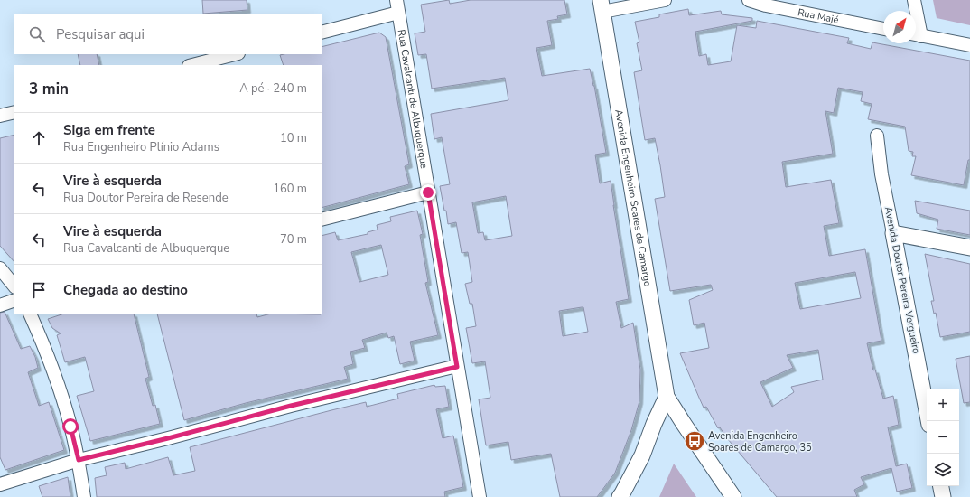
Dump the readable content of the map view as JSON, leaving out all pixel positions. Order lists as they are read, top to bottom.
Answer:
{
  "streets": {
    "street": [
      "Rua Majé",
      "Rua Cavalcanti de Albuquerque",
      "Avenida Engenheiro Soares de Camargo",
      "Avenida Doutor Pereira Vergueiro"
    ]
  },
  "places": {
    "bus stop": ["Avenida Engenheiro Soares de Camargo, 35"]
  },
  "north": "top right",
  "page": {
    "search": "Pesquisar aqui",
    "heading": ["3 min", "A pé · 240 m"],
    "list": [
      ["Siga em frente", "Rua Engenheiro Plínio Adams", "10 m"],
      ["Vire à esquerda", "Rua Doutor Pereira de Resende", "160 m"],
      ["Vire à esquerda", "Rua Cavalcanti de Albuquerque", "70 m"],
      "Chegada ao destino"
    ],
    "map_buttons": ["+", "−"]
  }
}
